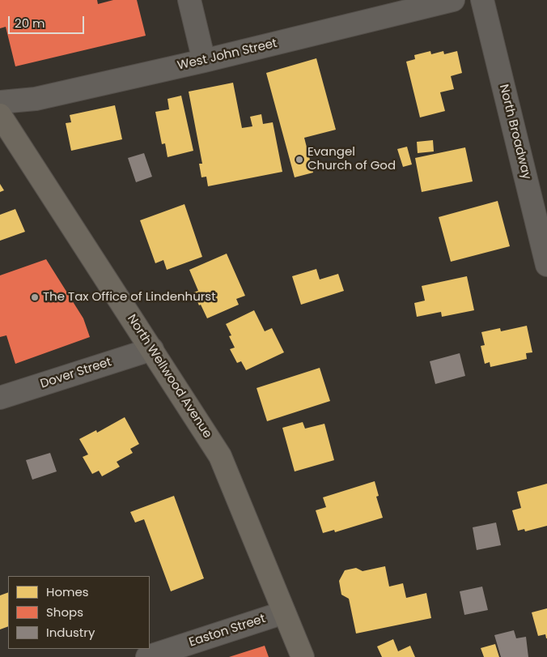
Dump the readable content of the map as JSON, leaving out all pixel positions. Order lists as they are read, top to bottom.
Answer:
{
  "streets": {
    "main road": ["North Wellwood Avenue"],
    "street": [
      "West John Street",
      "North Broadway",
      "Dover Street",
      "Easton Street"
    ]
  },
  "crossings": [
    ["Dover Street", "North Wellwood Avenue"],
    ["North Wellwood Avenue", "Easton Street"]
  ],
  "places": ["Evangel Church of God", "The Tax Office of Lindenhurst"],
  "legend": ["Homes", "Shops", "Industry"],
  "scale_bar": "20 m"
}
